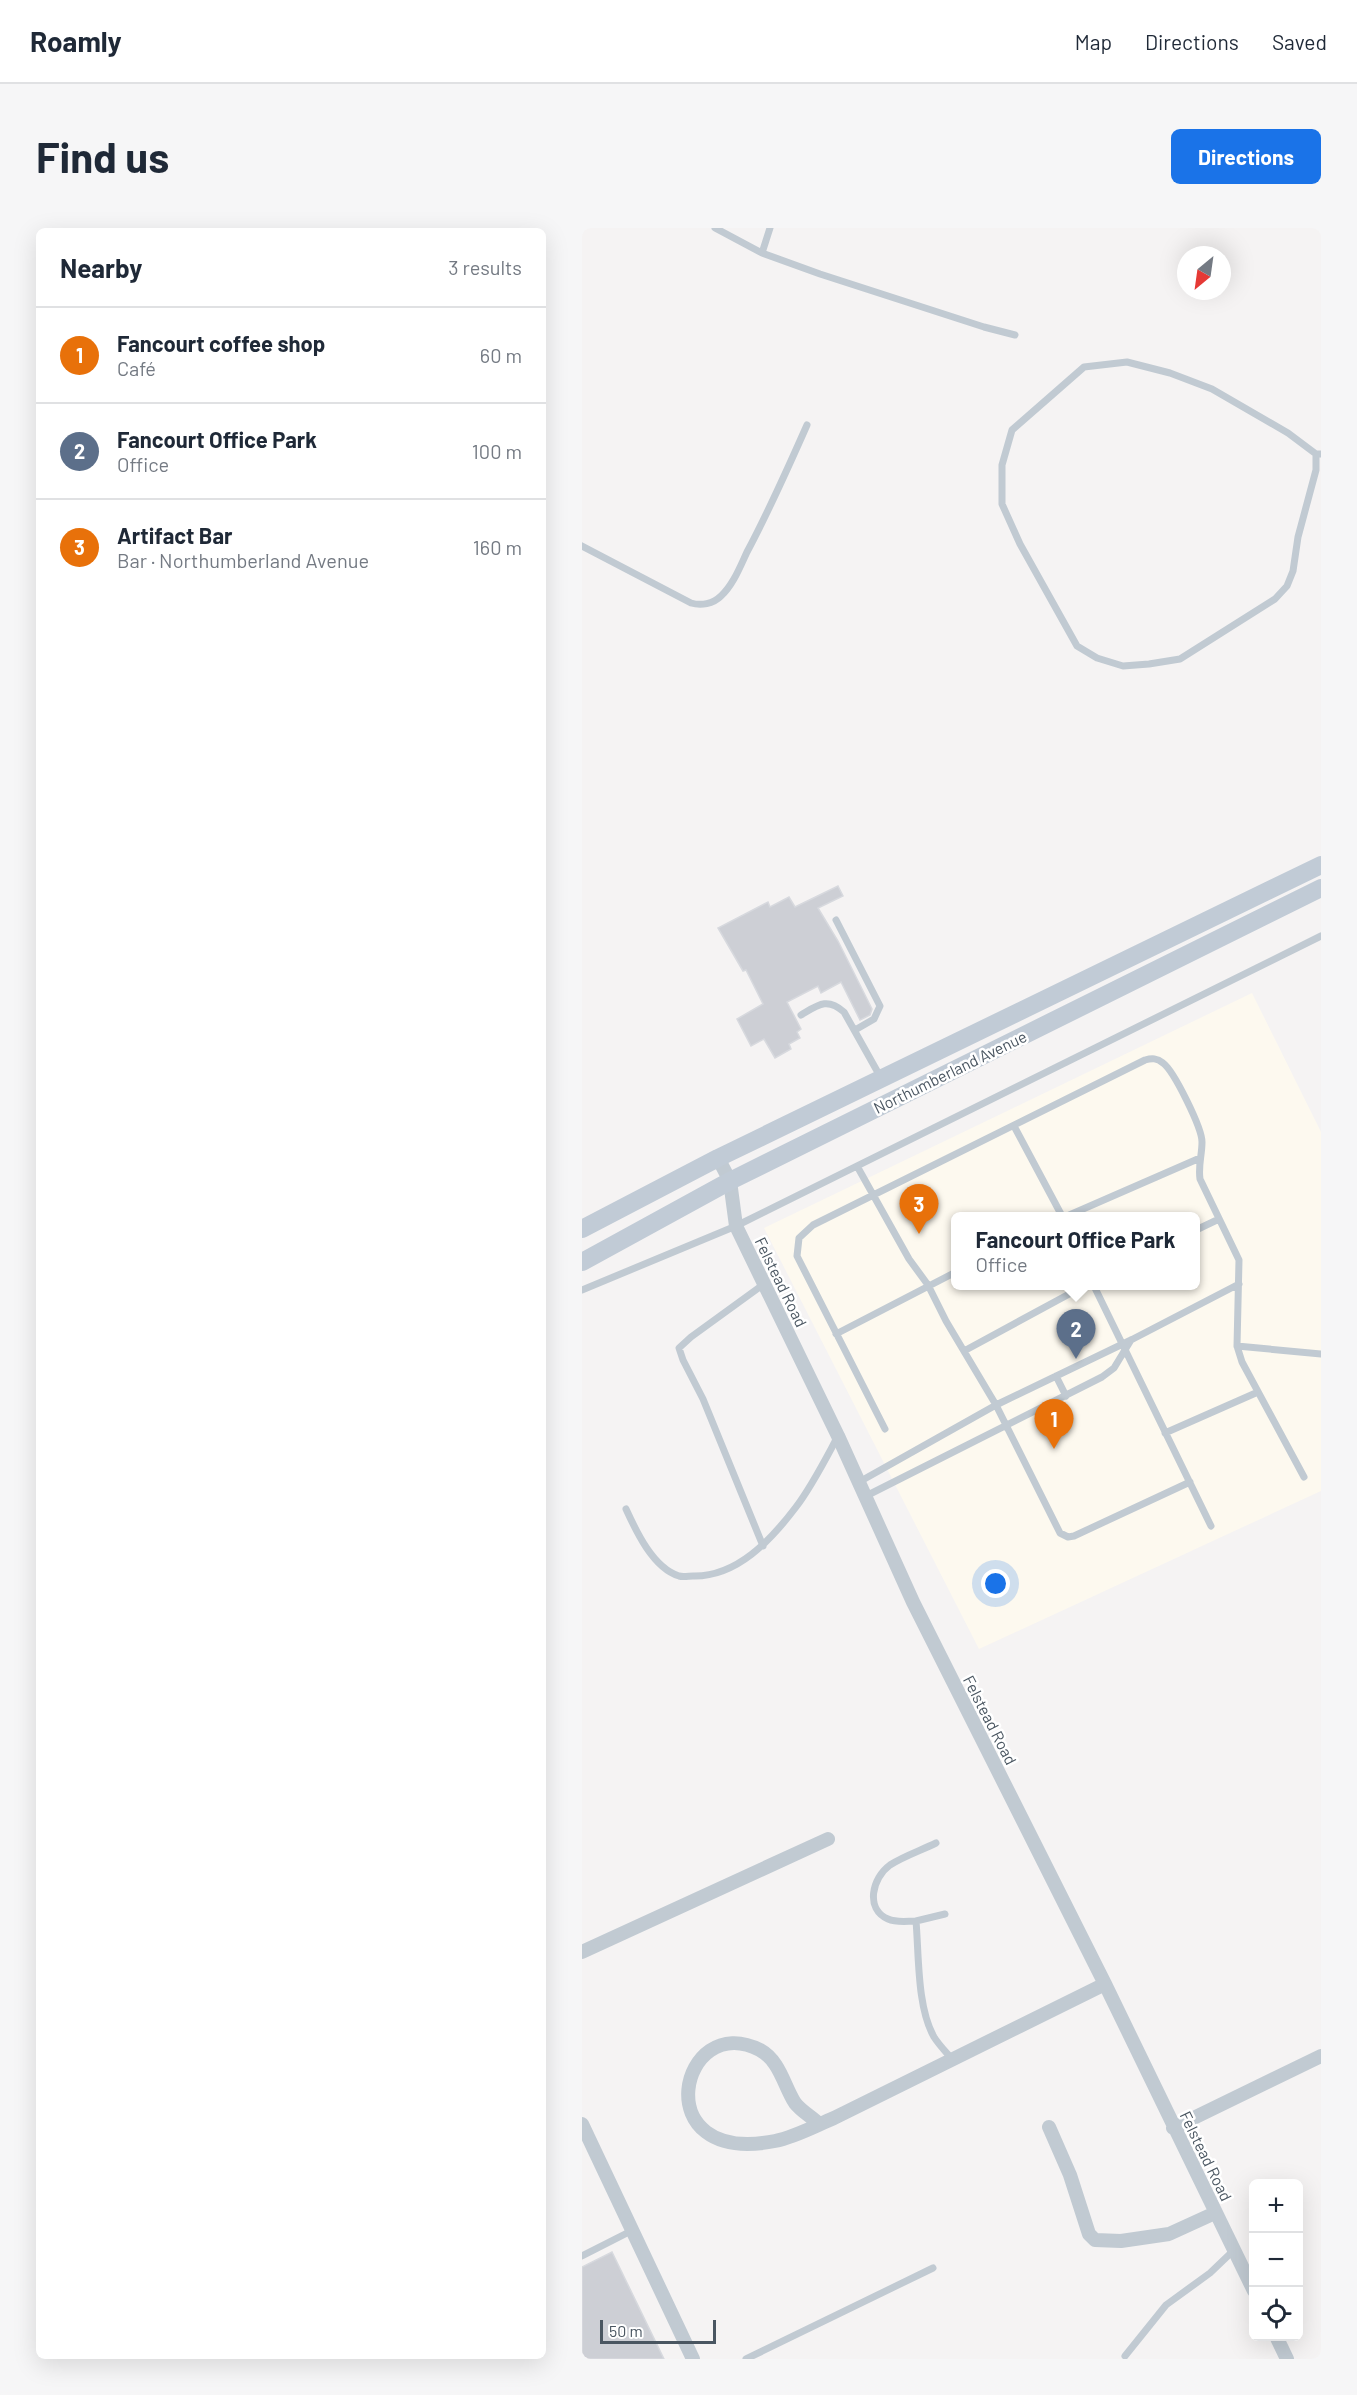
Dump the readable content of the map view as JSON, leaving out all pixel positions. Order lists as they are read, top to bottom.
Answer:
{
  "streets": {
    "main road": ["Northumberland Avenue"],
    "street": ["Felstead Road"]
  },
  "crossings": [
    ["Northumberland Avenue", "Felstead Road"]
  ],
  "scale_bar": "50 m",
  "north": "bottom left",
  "page": {
    "header": "Roamly",
    "nav": ["Map", "Directions", "Saved"],
    "buttons": "Directions",
    "title": "Find us",
    "heading": ["Nearby", "3 results"],
    "list": [
      {
        "mark": "1",
        "name": "Fancourt coffee shop",
        "note": "Café",
        "value": "60 m"
      },
      {
        "mark": "2",
        "name": "Fancourt Office Park",
        "note": "Office",
        "value": "100 m"
      },
      {
        "mark": "3",
        "name": "Artifact Bar",
        "note": "Bar · Northumberland Avenue",
        "value": "160 m"
      }
    ],
    "pins": ["3", "2", "1"],
    "popup": ["Fancourt Office Park", "Office"],
    "map_buttons": ["+", "−"],
    "scale": "50 m"
  }
}
